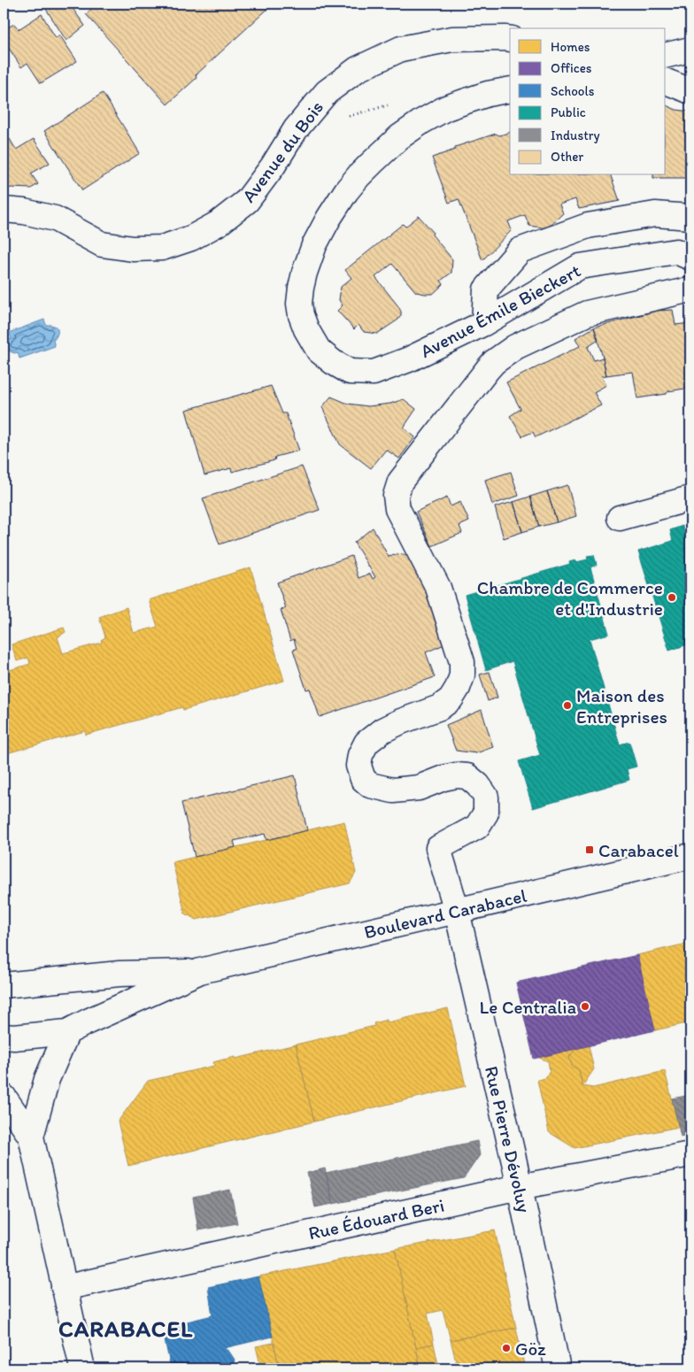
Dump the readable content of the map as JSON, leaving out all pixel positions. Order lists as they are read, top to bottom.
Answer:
{
  "streets": {
    "street": [
      "Avenue du Bois",
      "Avenue Émile Bieckert",
      "Boulevard Carabacel",
      "Rue Pierre Dévoluy",
      "Rue Édouard Beri"
    ]
  },
  "crossings": [
    ["Avenue Émile Bieckert", "Boulevard Carabacel"],
    ["Avenue Émile Bieckert", "Rue Pierre Dévoluy"],
    ["Boulevard Carabacel", "Rue Pierre Dévoluy"],
    ["Rue Pierre Dévoluy", "Rue Édouard Beri"]
  ],
  "districts": ["CARABACEL"],
  "places": {
    "other": [
      "Chambre de Commerce et d'Industrie",
      "Maison des Entreprises",
      "Le Centralia",
      "Göz"
    ],
    "transit": ["Carabacel"]
  },
  "legend": [
    "Homes",
    "Offices",
    "Schools",
    "Public",
    "Industry",
    "Other"
  ]
}
